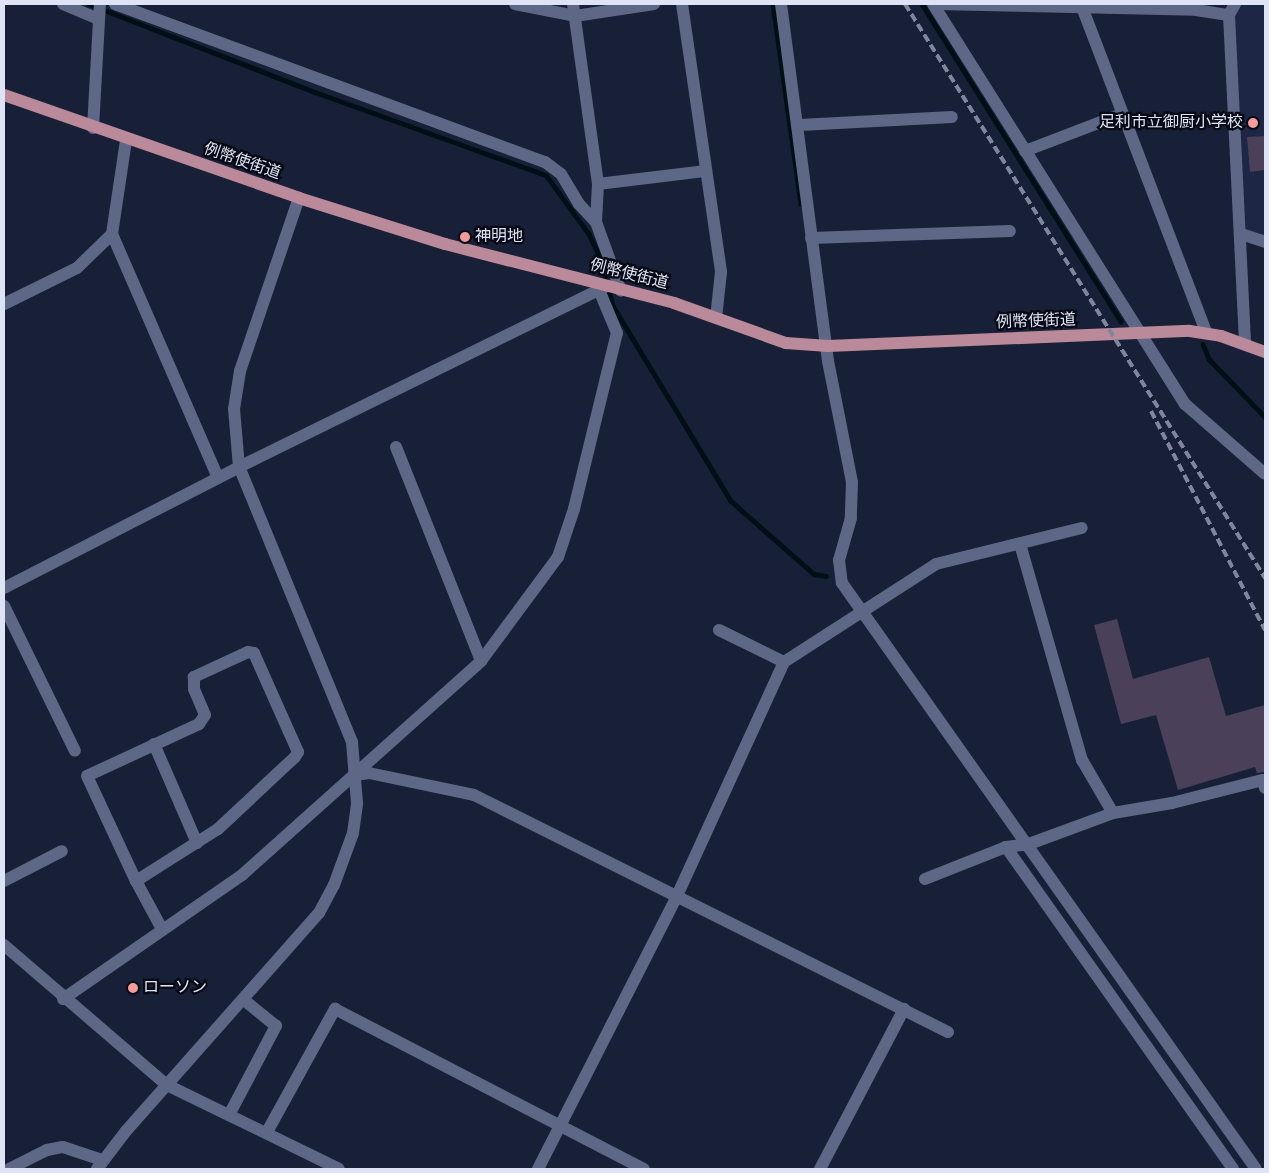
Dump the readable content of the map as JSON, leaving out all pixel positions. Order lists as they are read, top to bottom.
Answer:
{
  "streets": {
    "main road": ["例幣使街道"]
  },
  "places": ["足利市立御厨小学校", "神明地", "ローソン"]
}
